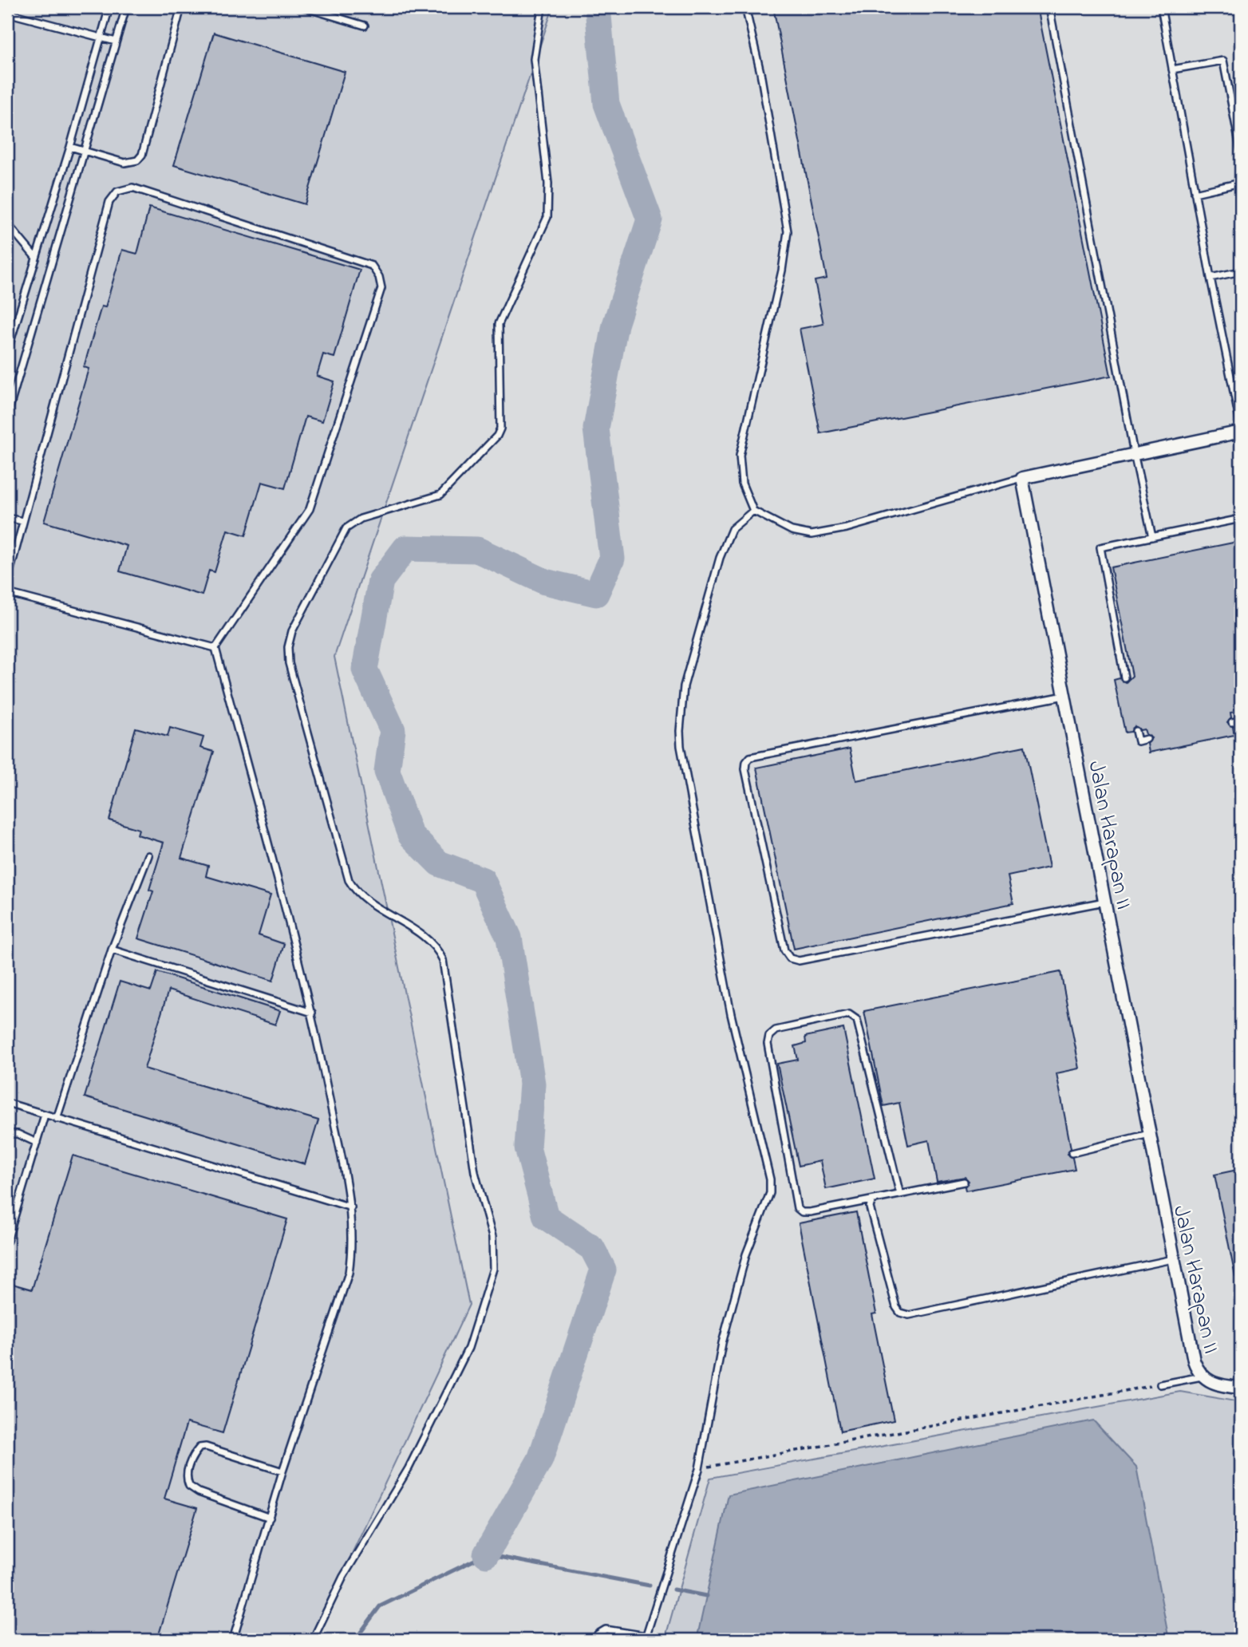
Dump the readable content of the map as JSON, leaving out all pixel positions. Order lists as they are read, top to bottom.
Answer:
{
  "streets": {
    "street": ["Jalan Harapan II"]
  }
}
